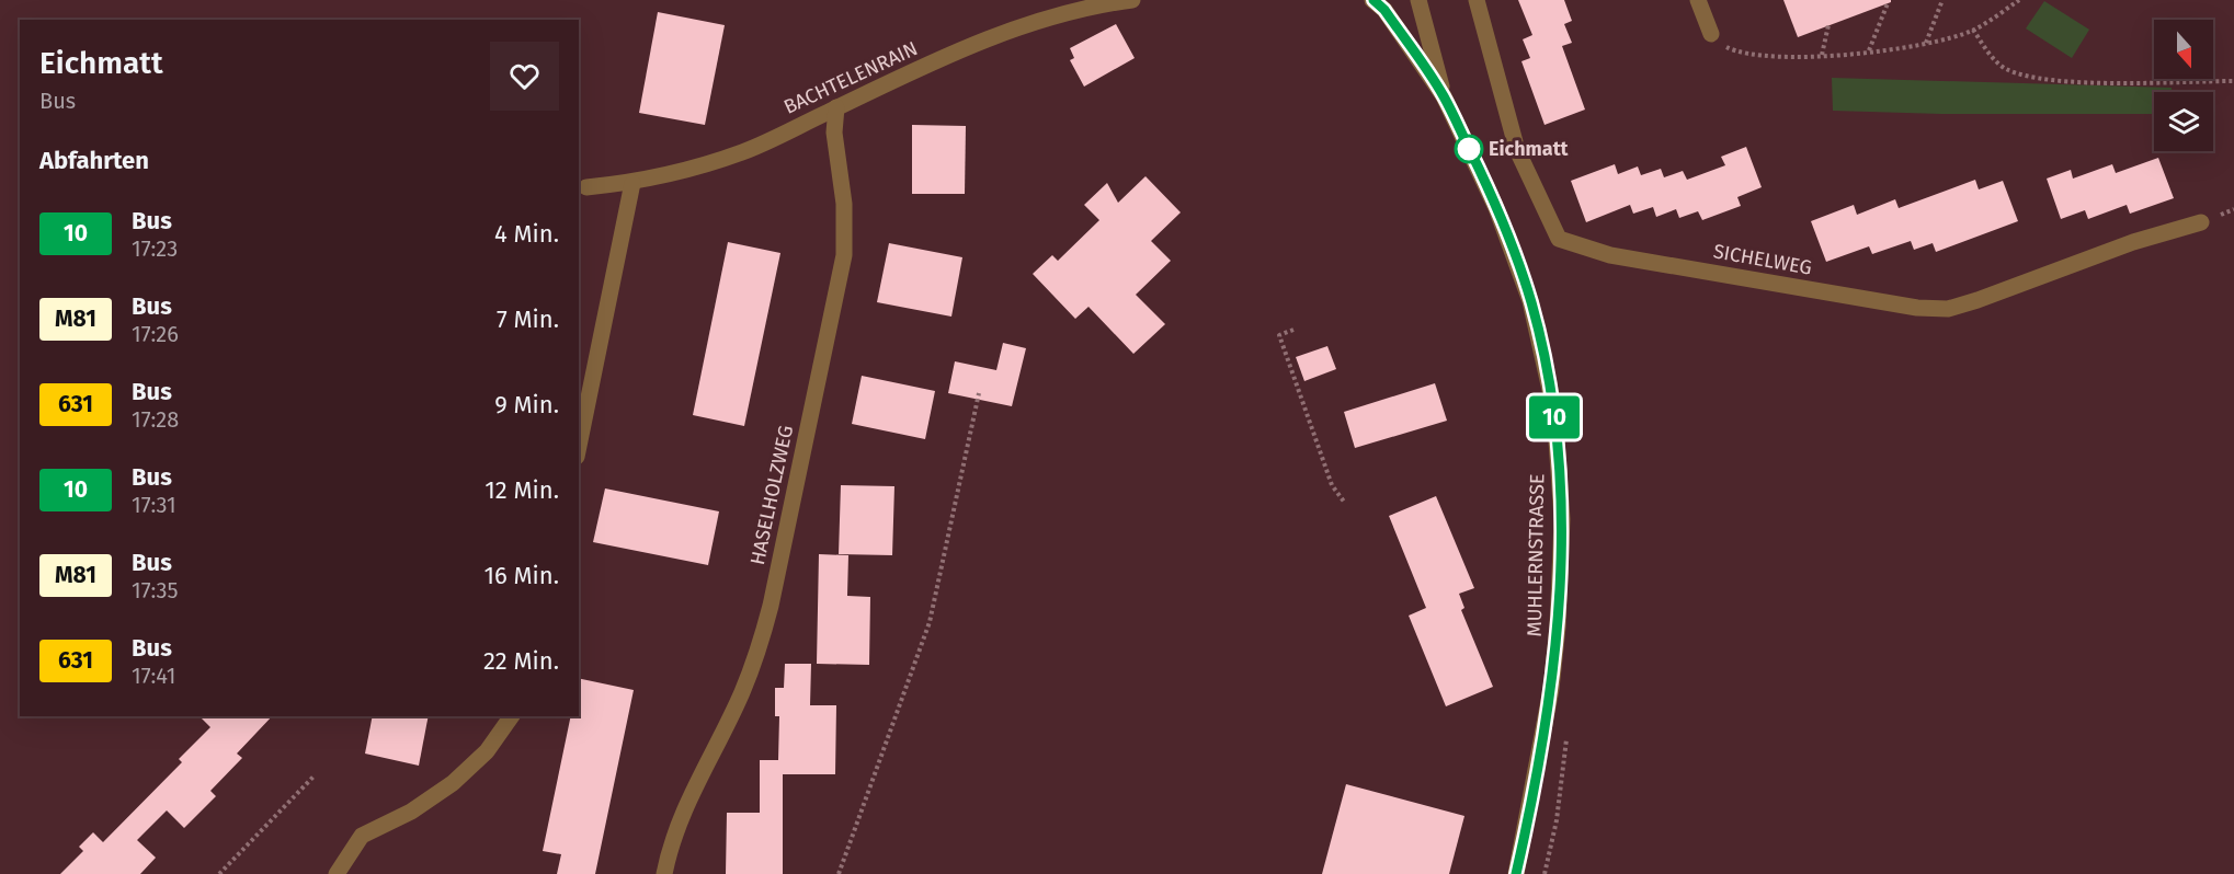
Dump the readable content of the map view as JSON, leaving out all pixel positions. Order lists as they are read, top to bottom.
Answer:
{
  "streets": {
    "street": [
      "BACHTELENRAIN",
      "SICHELWEG",
      "HASELHOLZWEG",
      "MUHLERNSTRASSE"
    ]
  },
  "crossings": [
    ["BACHTELENRAIN", "HASELHOLZWEG"]
  ],
  "places": ["Eichmatt"],
  "lines": ["bus line 10"],
  "north": "bottom",
  "page": {
    "on_map": "10",
    "heading": [
      ["Eichmatt", "Bus"],
      "Abfahrten"
    ],
    "list": [
      {
        "mark": "10",
        "name": "Bus",
        "note": "17:23",
        "value": "4 Min."
      },
      {
        "mark": "M81",
        "name": "Bus",
        "note": "17:26",
        "value": "7 Min."
      },
      {
        "mark": "631",
        "name": "Bus",
        "note": "17:28",
        "value": "9 Min."
      },
      {
        "mark": "10",
        "name": "Bus",
        "note": "17:31",
        "value": "12 Min."
      },
      {
        "mark": "M81",
        "name": "Bus",
        "note": "17:35",
        "value": "16 Min."
      },
      {
        "mark": "631",
        "name": "Bus",
        "note": "17:41",
        "value": "22 Min."
      }
    ]
  }
}
